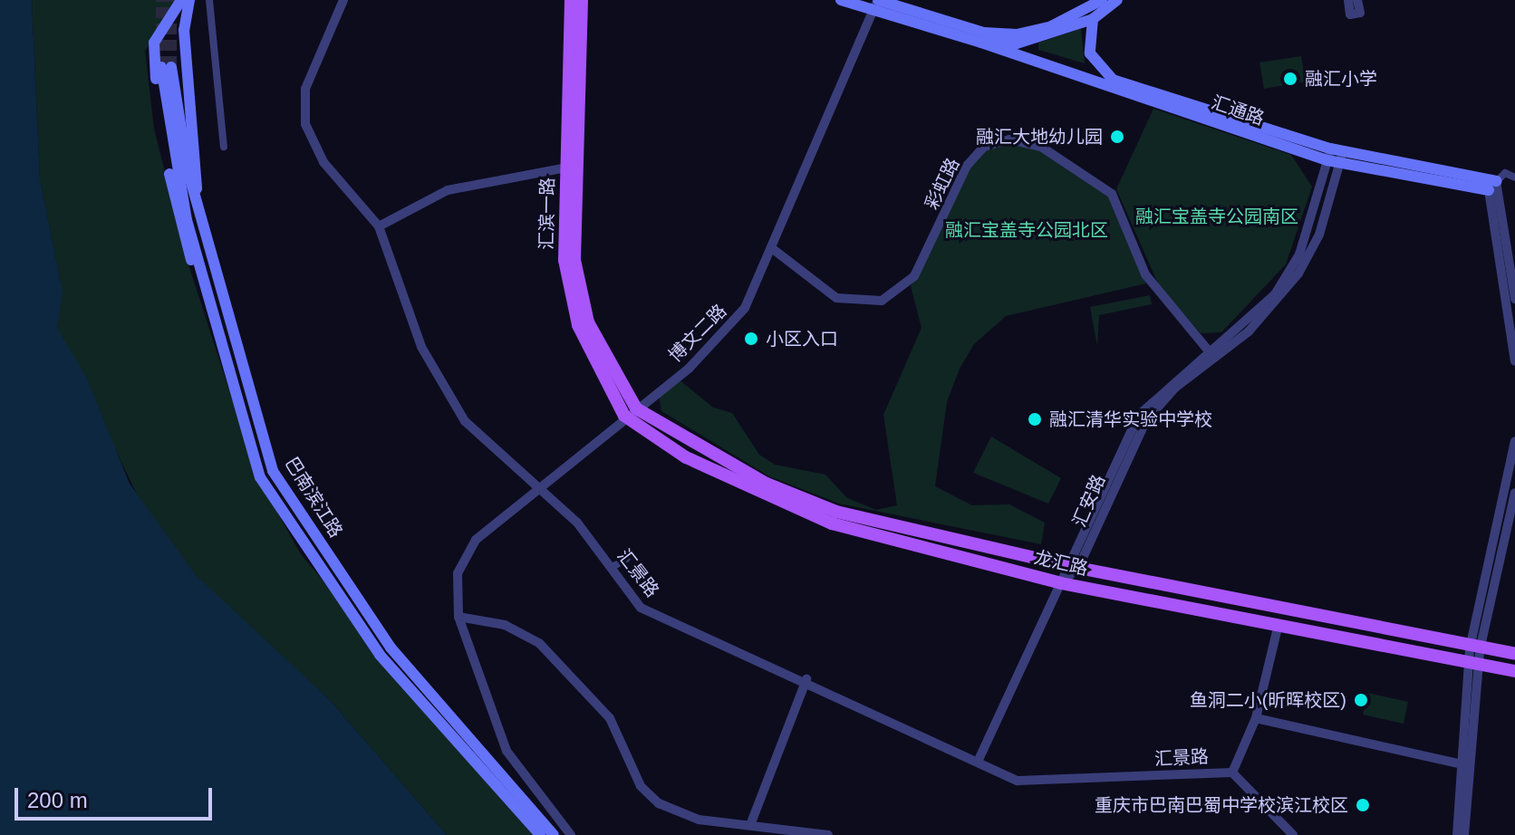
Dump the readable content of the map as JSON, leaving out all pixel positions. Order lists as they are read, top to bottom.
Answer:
{
  "streets": {
    "main road": [
      "汇通路",
      "汇滨一路",
      "巴南滨江路",
      "龙汇路"
    ],
    "street": [
      "彩虹路",
      "博文二路",
      "汇安路",
      "汇景路"
    ]
  },
  "crossings": [
    ["汇通路", "汇安路"],
    ["彩虹路", "博文二路"],
    ["彩虹路", "汇安路"],
    ["汇滨一路", "博文二路"],
    ["汇滨一路", "龙汇路"],
    ["博文二路", "龙汇路"],
    ["博文二路", "汇景路"],
    ["汇安路", "龙汇路"],
    ["汇安路", "汇景路"]
  ],
  "parks": ["融汇宝盖寺公园南区", "融汇宝盖寺公园北区"],
  "places": [
    "融汇小学",
    "融汇大地幼儿园",
    "小区入口",
    "融汇清华实验中学校",
    "鱼洞二小(昕晖校区)",
    "重庆市巴南巴蜀中学校滨江校区"
  ],
  "scale_bar": "200 m"
}
